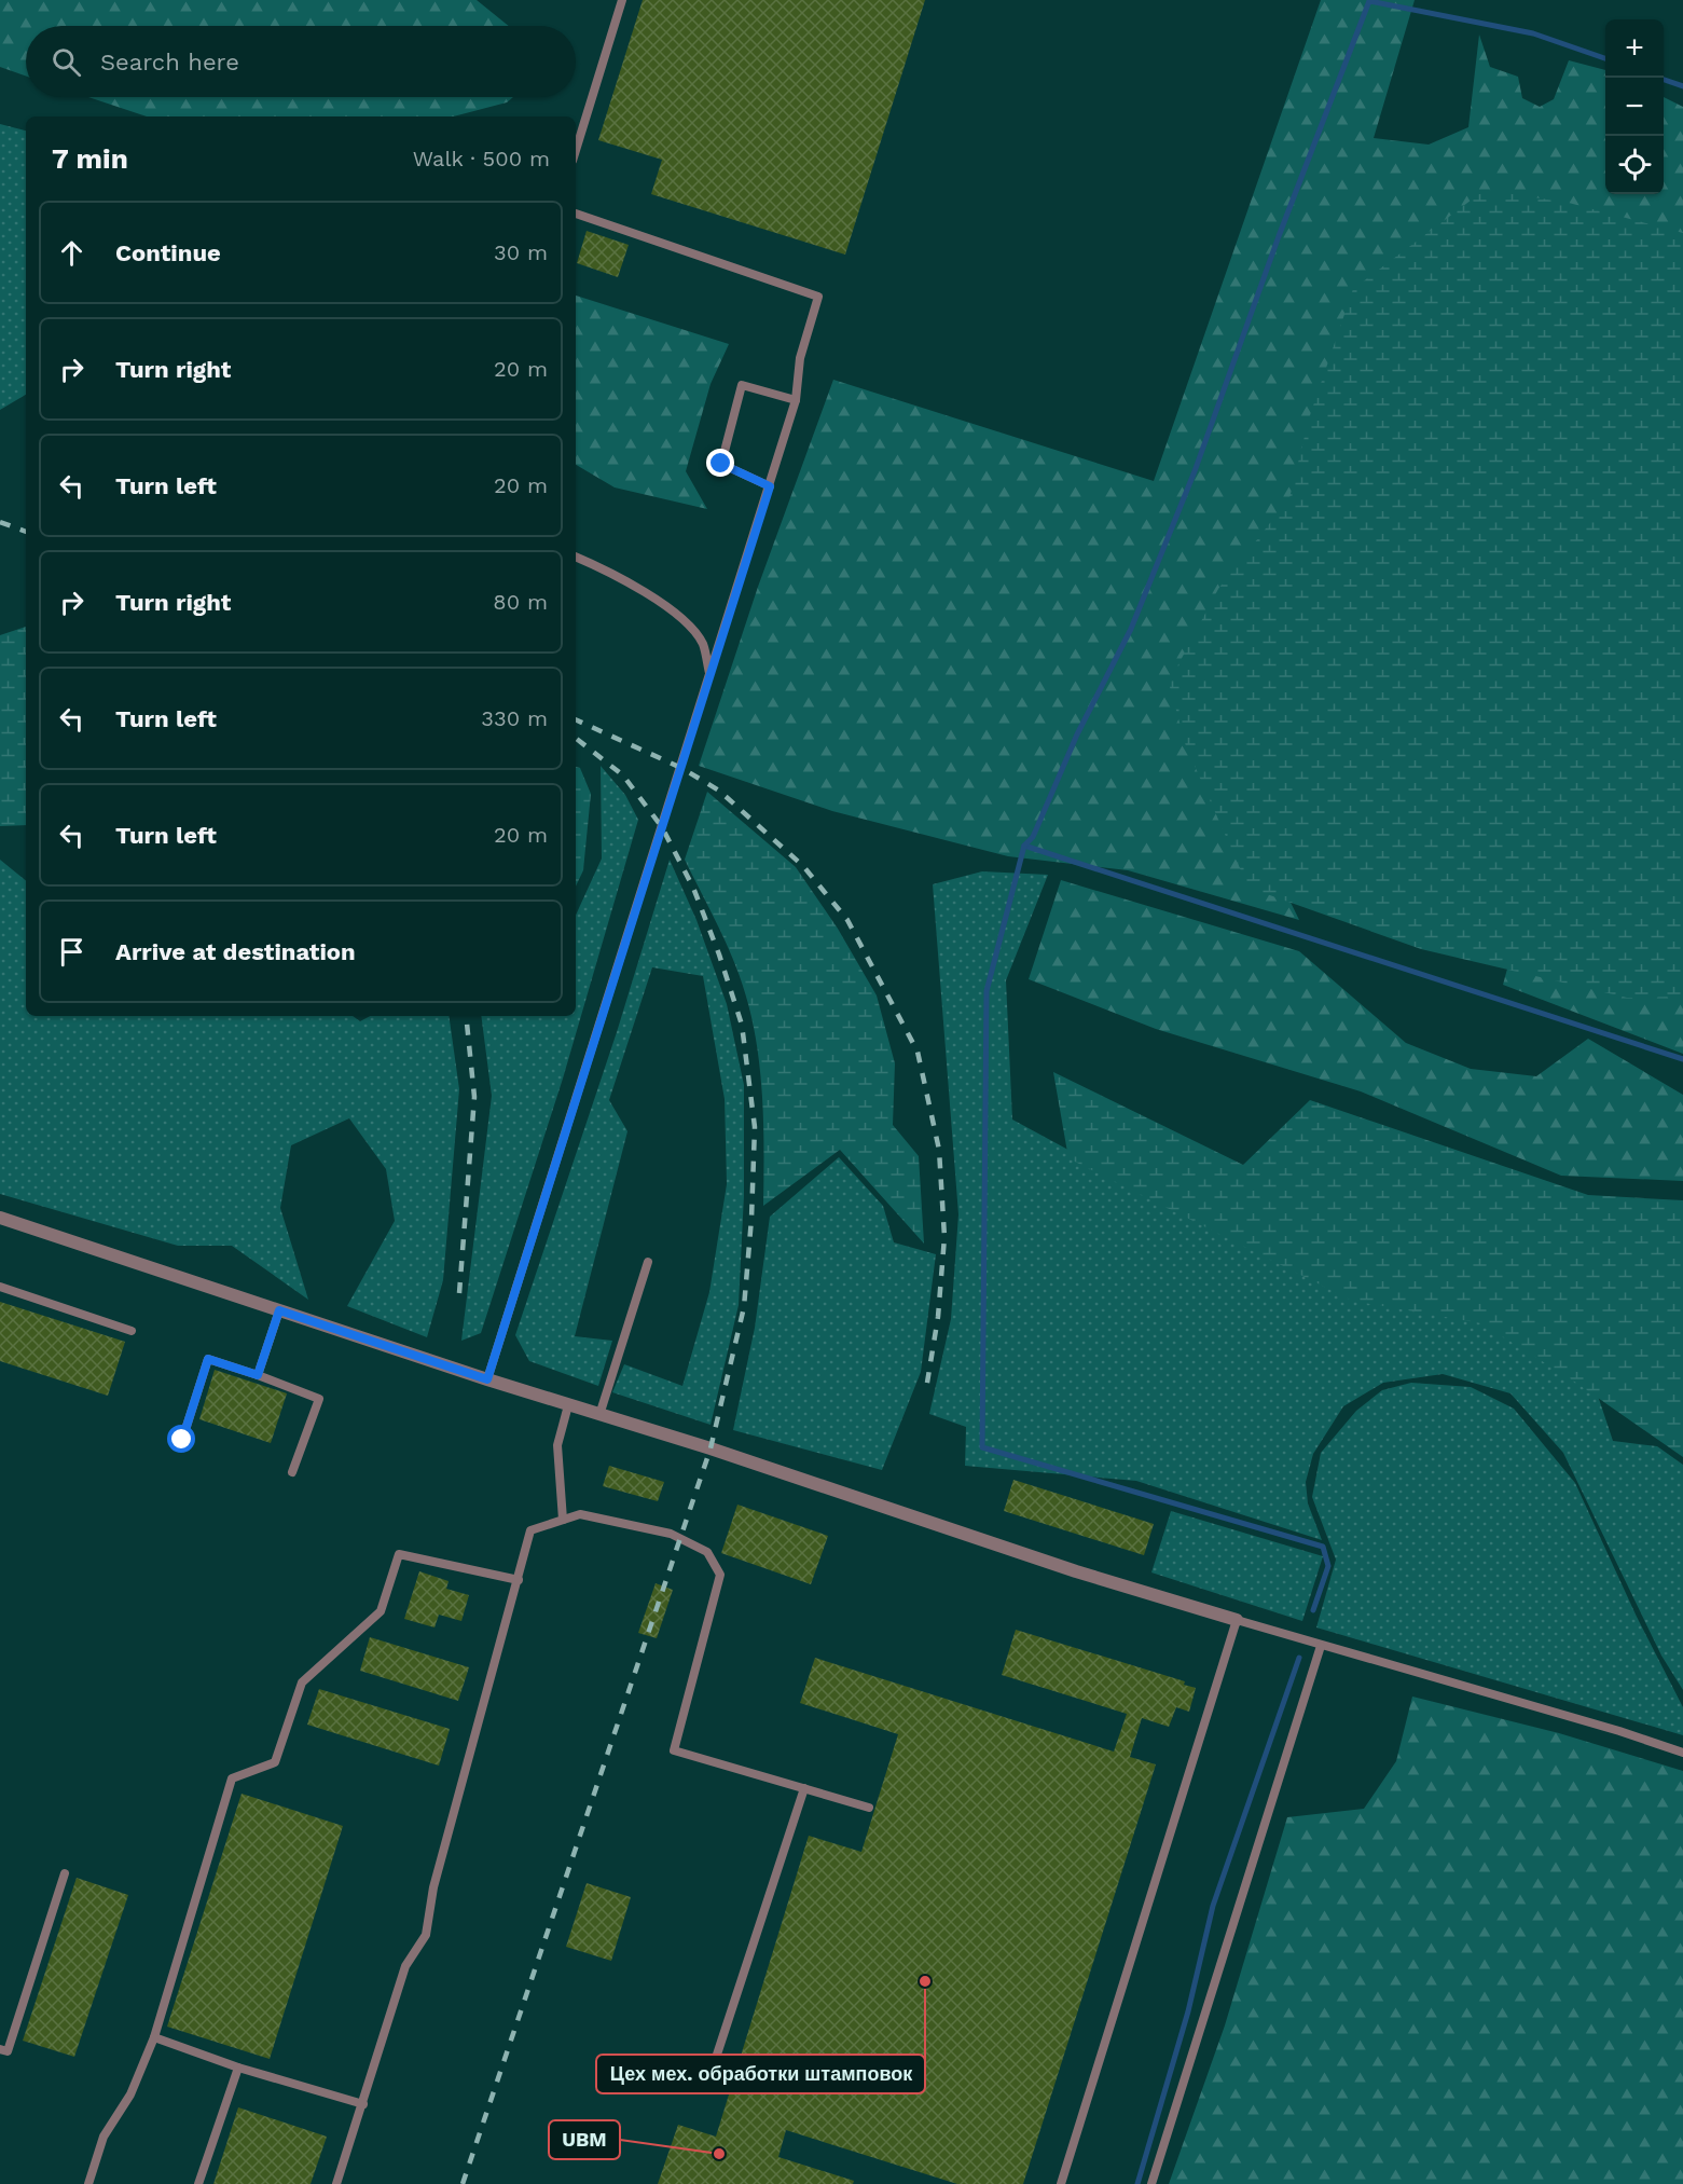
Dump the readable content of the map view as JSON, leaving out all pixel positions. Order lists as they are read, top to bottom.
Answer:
{
  "places": ["Цех мех. обработки штамповок", "UBM"],
  "page": {
    "map_buttons": ["+", "−"],
    "search": "Search here",
    "heading": ["7 min", "Walk · 500 m"],
    "list": [
      ["Continue", "30 m"],
      ["Turn right", "20 m"],
      ["Turn left", "20 m"],
      ["Turn right", "80 m"],
      ["Turn left", "330 m"],
      ["Turn left", "20 m"],
      "Arrive at destination"
    ]
  }
}
